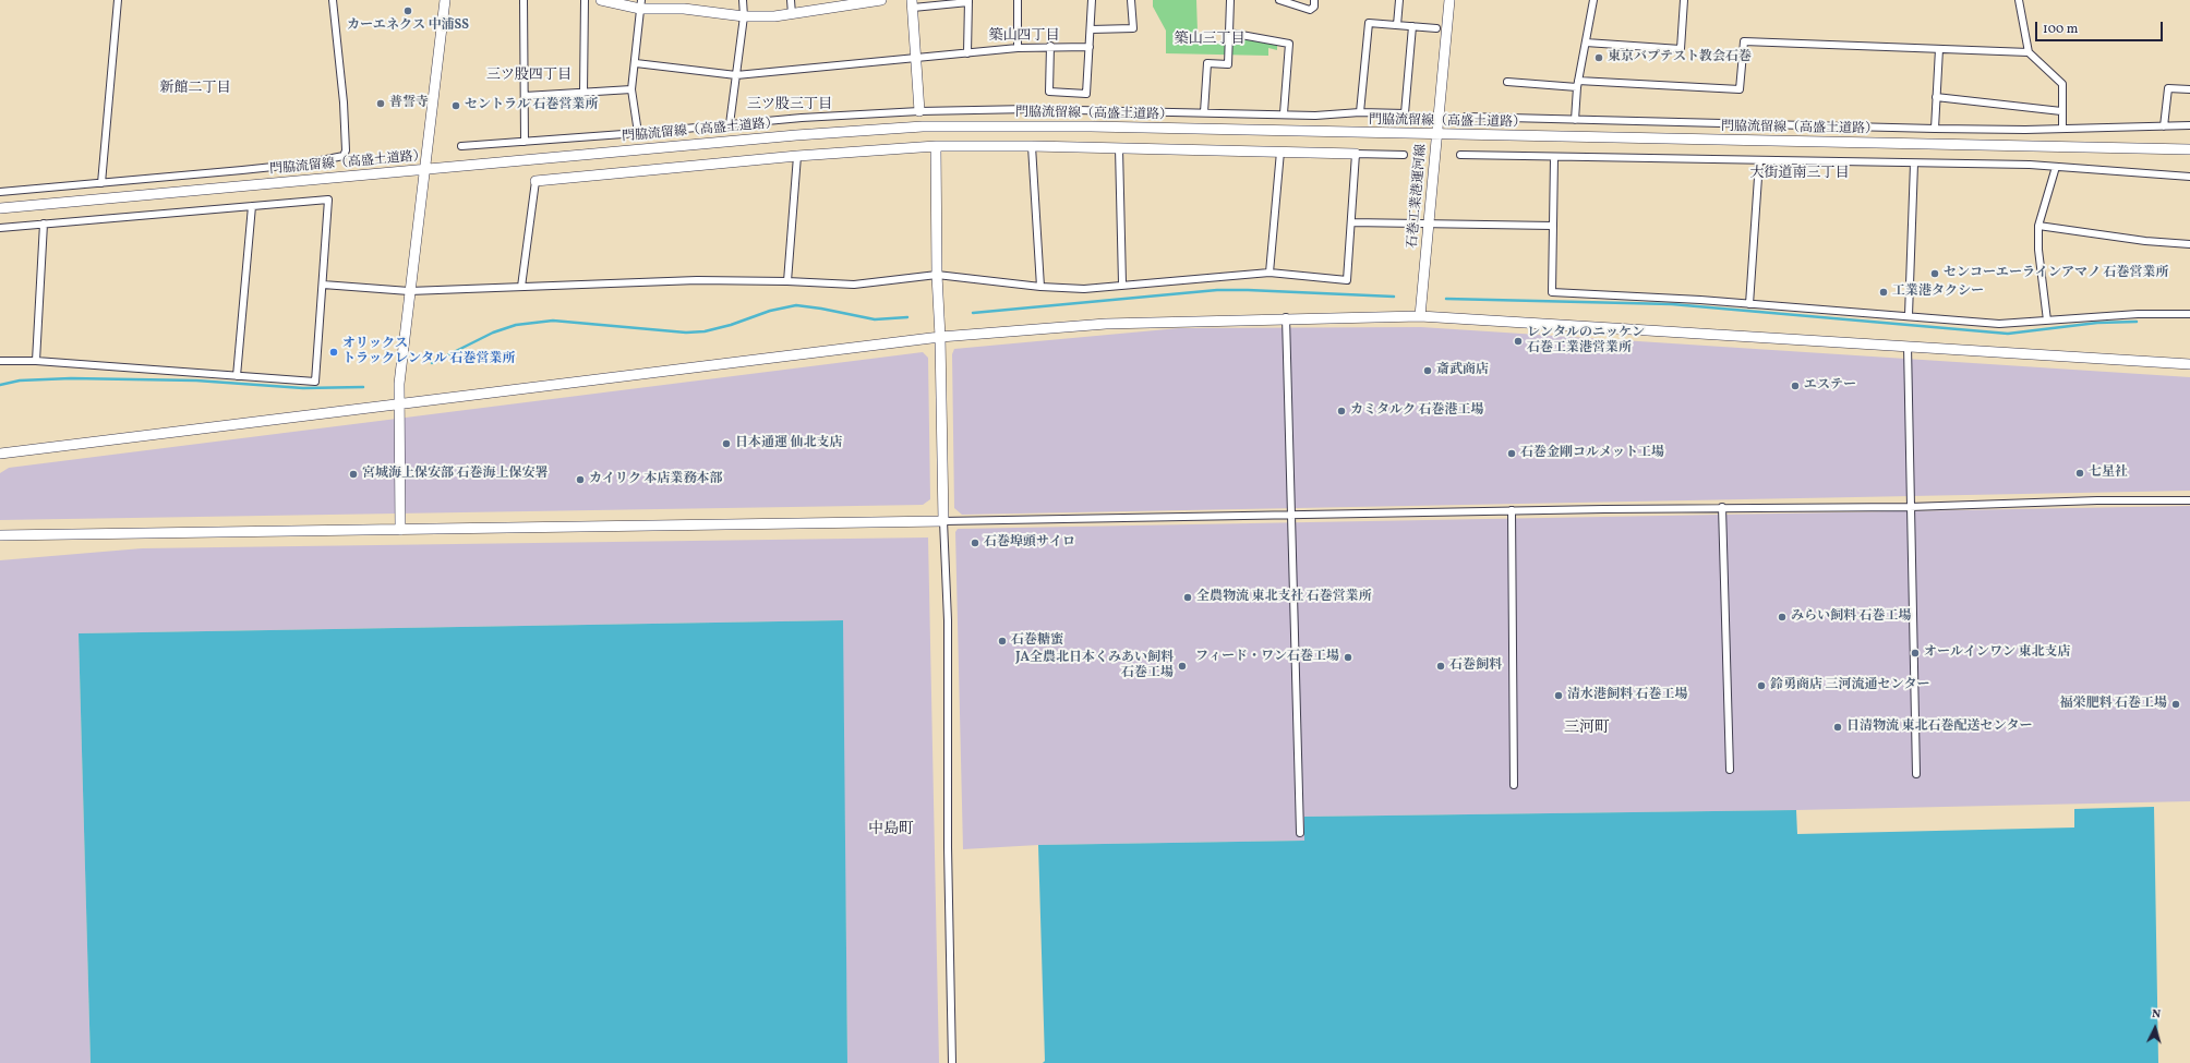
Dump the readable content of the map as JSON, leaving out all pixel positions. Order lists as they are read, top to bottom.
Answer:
{
  "streets": {
    "street": ["門脇流留線（高盛土道路）", "石巻工業港運河線"]
  },
  "crossings": [
    ["門脇流留線（高盛土道路）", "石巻工業港運河線"]
  ],
  "districts": [
    "築山四丁目",
    "築山三丁目",
    "三ツ股四丁目",
    "新館二丁目",
    "三ツ股三丁目",
    "大街道南三丁目",
    "三河町",
    "中島町"
  ],
  "places": [
    "カーエネクス 中浦SS",
    "東京バプテスト教会石巻",
    "普誓寺",
    "セントラル 石巻営業所",
    "センコーエーラインアマノ 石巻営業所",
    "工業港タクシー",
    "レンタルのニッケン 石巻工業港営業所",
    "オリックス トラックレンタル 石巻営業所",
    "斎武商店",
    "エステー",
    "カミタルク 石巻港工場",
    "日本通運 仙北支店",
    "石巻金剛コルメット工場",
    "七星社",
    "宮城海上保安部 石巻海上保安署",
    "カイリク 本店業務本部",
    "石巻埠頭サイロ",
    "全農物流 東北支社 石巻営業所",
    "みらい飼料 石巻工場",
    "石巻糖蜜",
    "オールインワン 東北支店",
    "フィード・ワン石巻工場",
    "JA全農北日本くみあい飼料 石巻工場",
    "石巻飼料",
    "鈴勇商店 三河流通センター",
    "清水港飼料 石巻工場",
    "福栄肥料 石巻工場",
    "日清物流 東北石巻配送センター"
  ],
  "scale_bar": "100 m",
  "north": "top"
}
